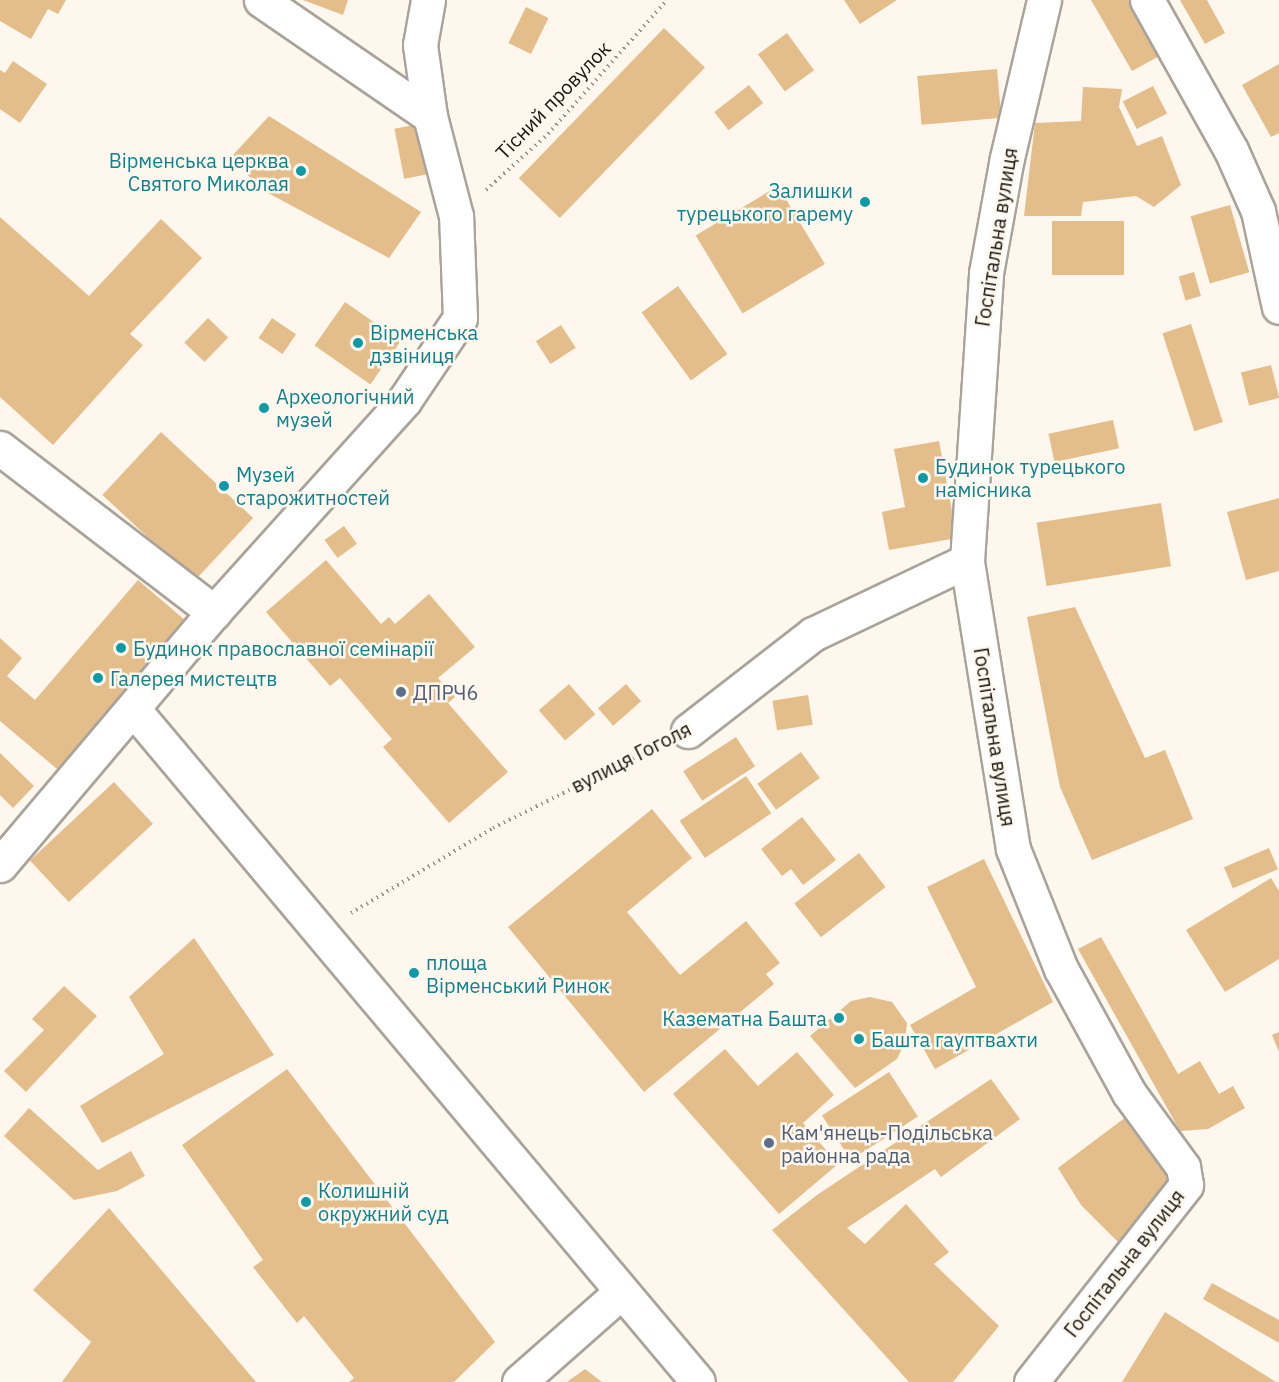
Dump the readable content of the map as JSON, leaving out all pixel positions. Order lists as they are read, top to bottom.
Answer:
{
  "streets": {
    "street": ["Госпітальна вулиця", "вулиця Гоголя"],
    "path": ["Тісний провулок"]
  },
  "crossings": [
    ["Госпітальна вулиця", "вулиця Гоголя"]
  ],
  "places": [
    "Вірменська церква Святого Миколая",
    "Залишки турецького гарему",
    "Вірменська дзвіниця",
    "Археологічний музей",
    "Будинок турецького намісника",
    "Музей старожитностей",
    "Будинок православної семінарії",
    "Галерея мистецтв",
    "ДПРЧ6",
    "площа Вірменський Ринок",
    "Казематна Башта",
    "Башта гауптвахти",
    "Кам'янець-Подільська районна рада",
    "Колишній окружний суд"
  ]
}
